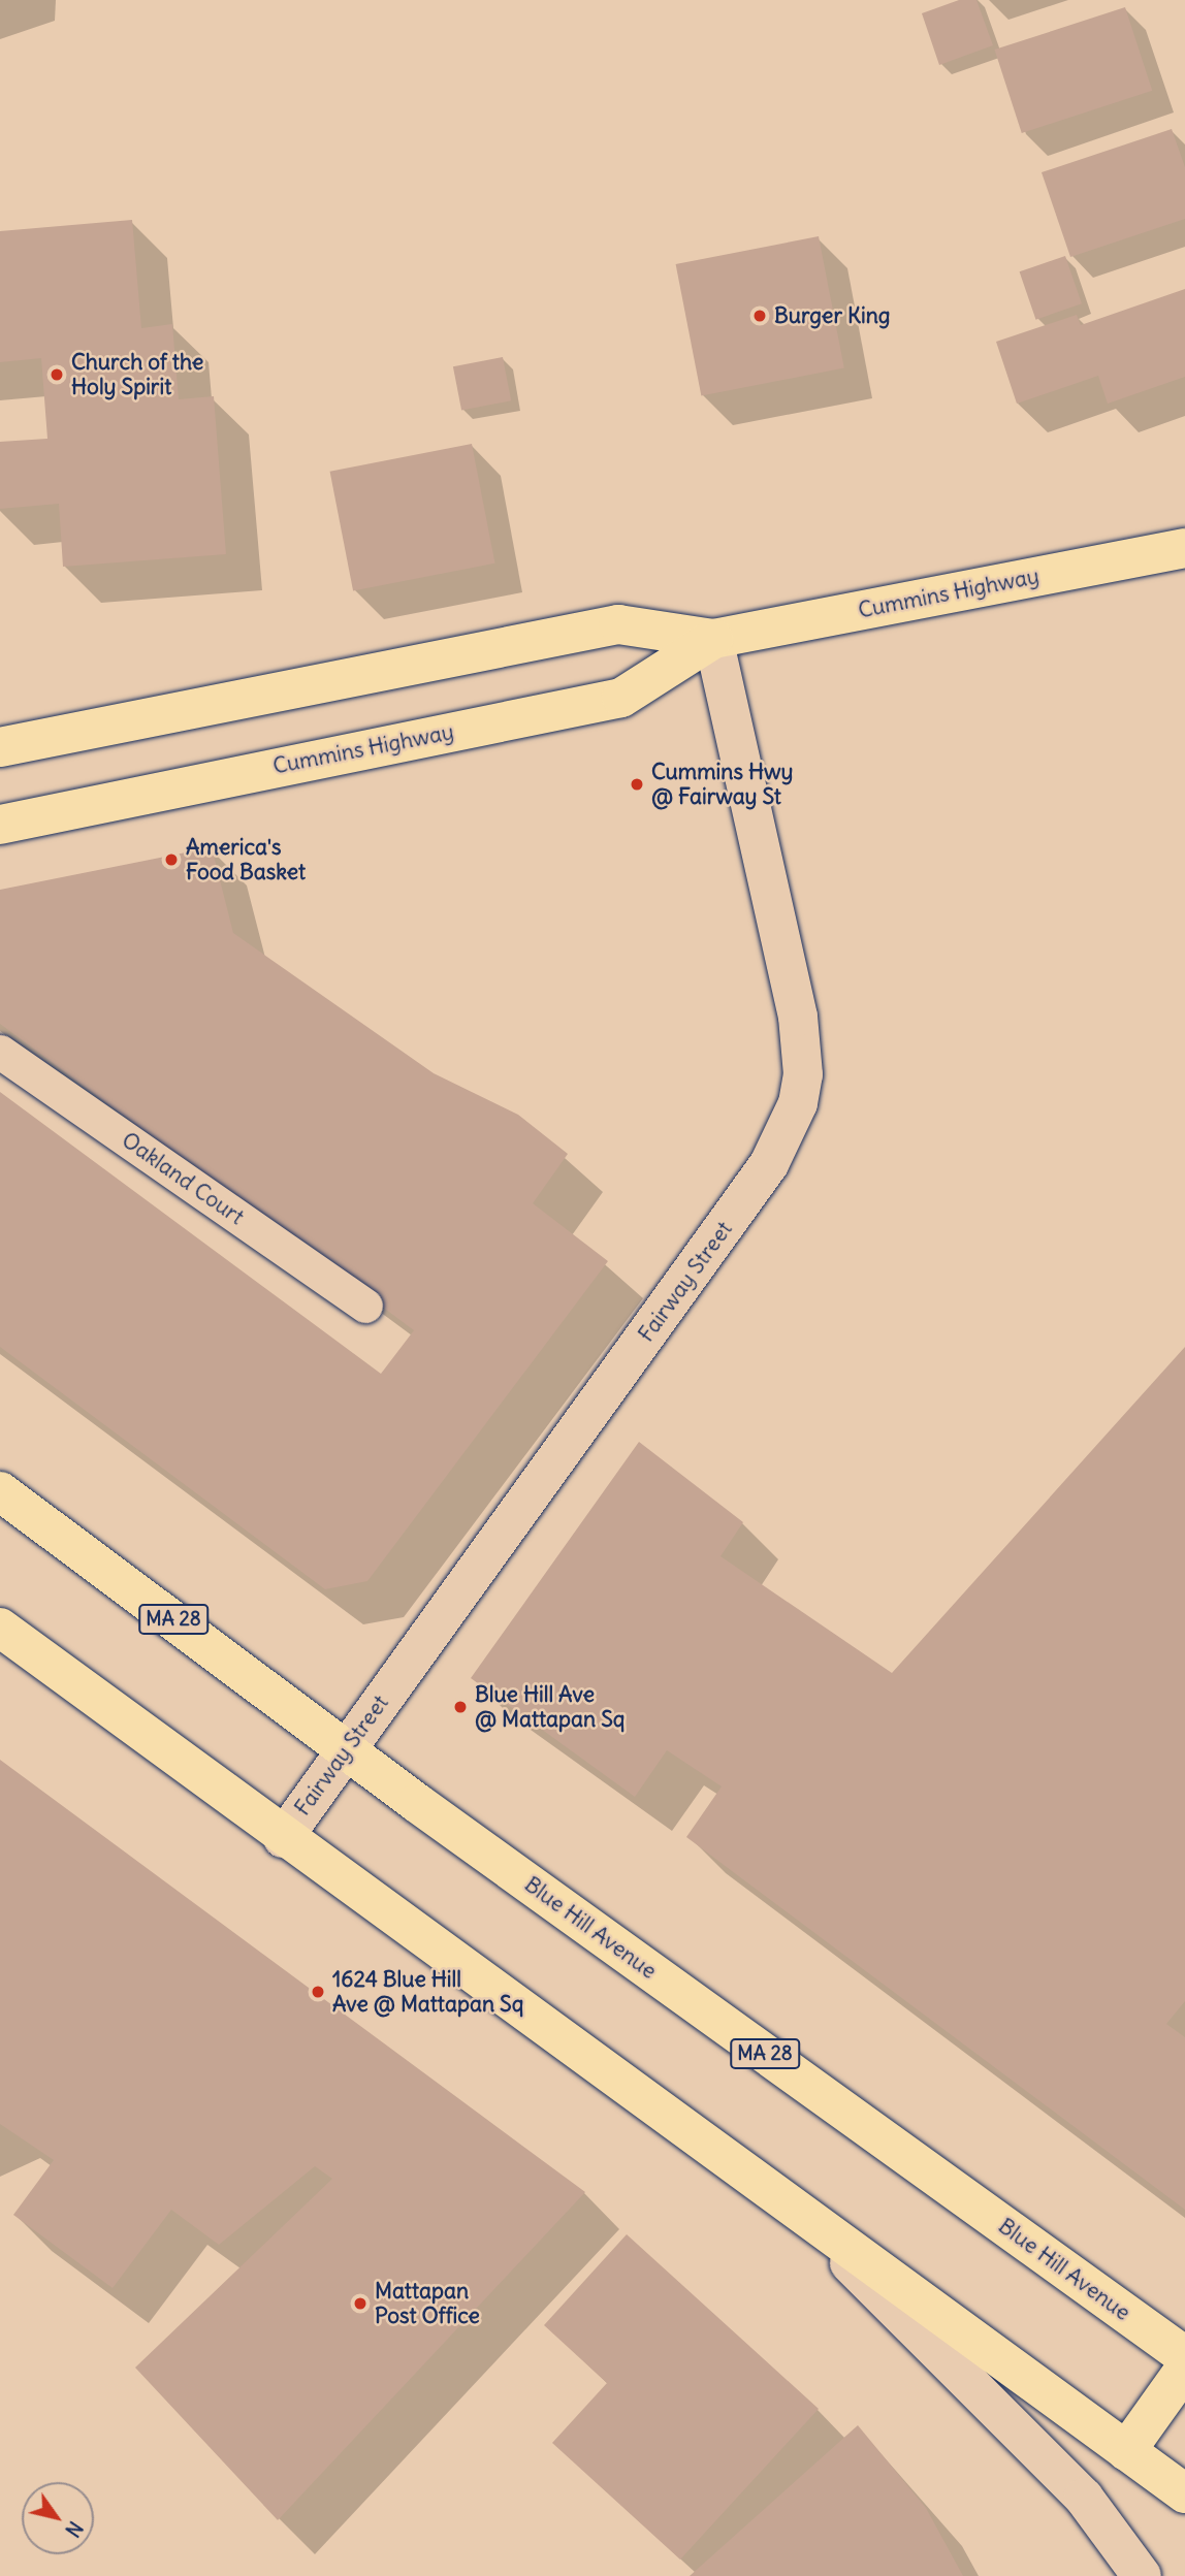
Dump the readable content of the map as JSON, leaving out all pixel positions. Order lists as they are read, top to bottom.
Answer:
{
  "streets": {
    "main road": ["Cummins Highway", "MA 28", "Blue Hill Avenue"],
    "street": ["Fairway Street"],
    "lane": ["Oakland Court"]
  },
  "crossings": [
    ["Cummins Highway", "Fairway Street"],
    ["Fairway Street", "Blue Hill Avenue"]
  ],
  "places": [
    "Burger King",
    "Church of the Holy Spirit",
    "Cummins Hwy @ Fairway St",
    "America's Food Basket",
    "Blue Hill Ave @ Mattapan Sq",
    "1624 Blue Hill Ave @ Mattapan Sq",
    "Mattapan Post Office"
  ],
  "north": "bottom right"
}
